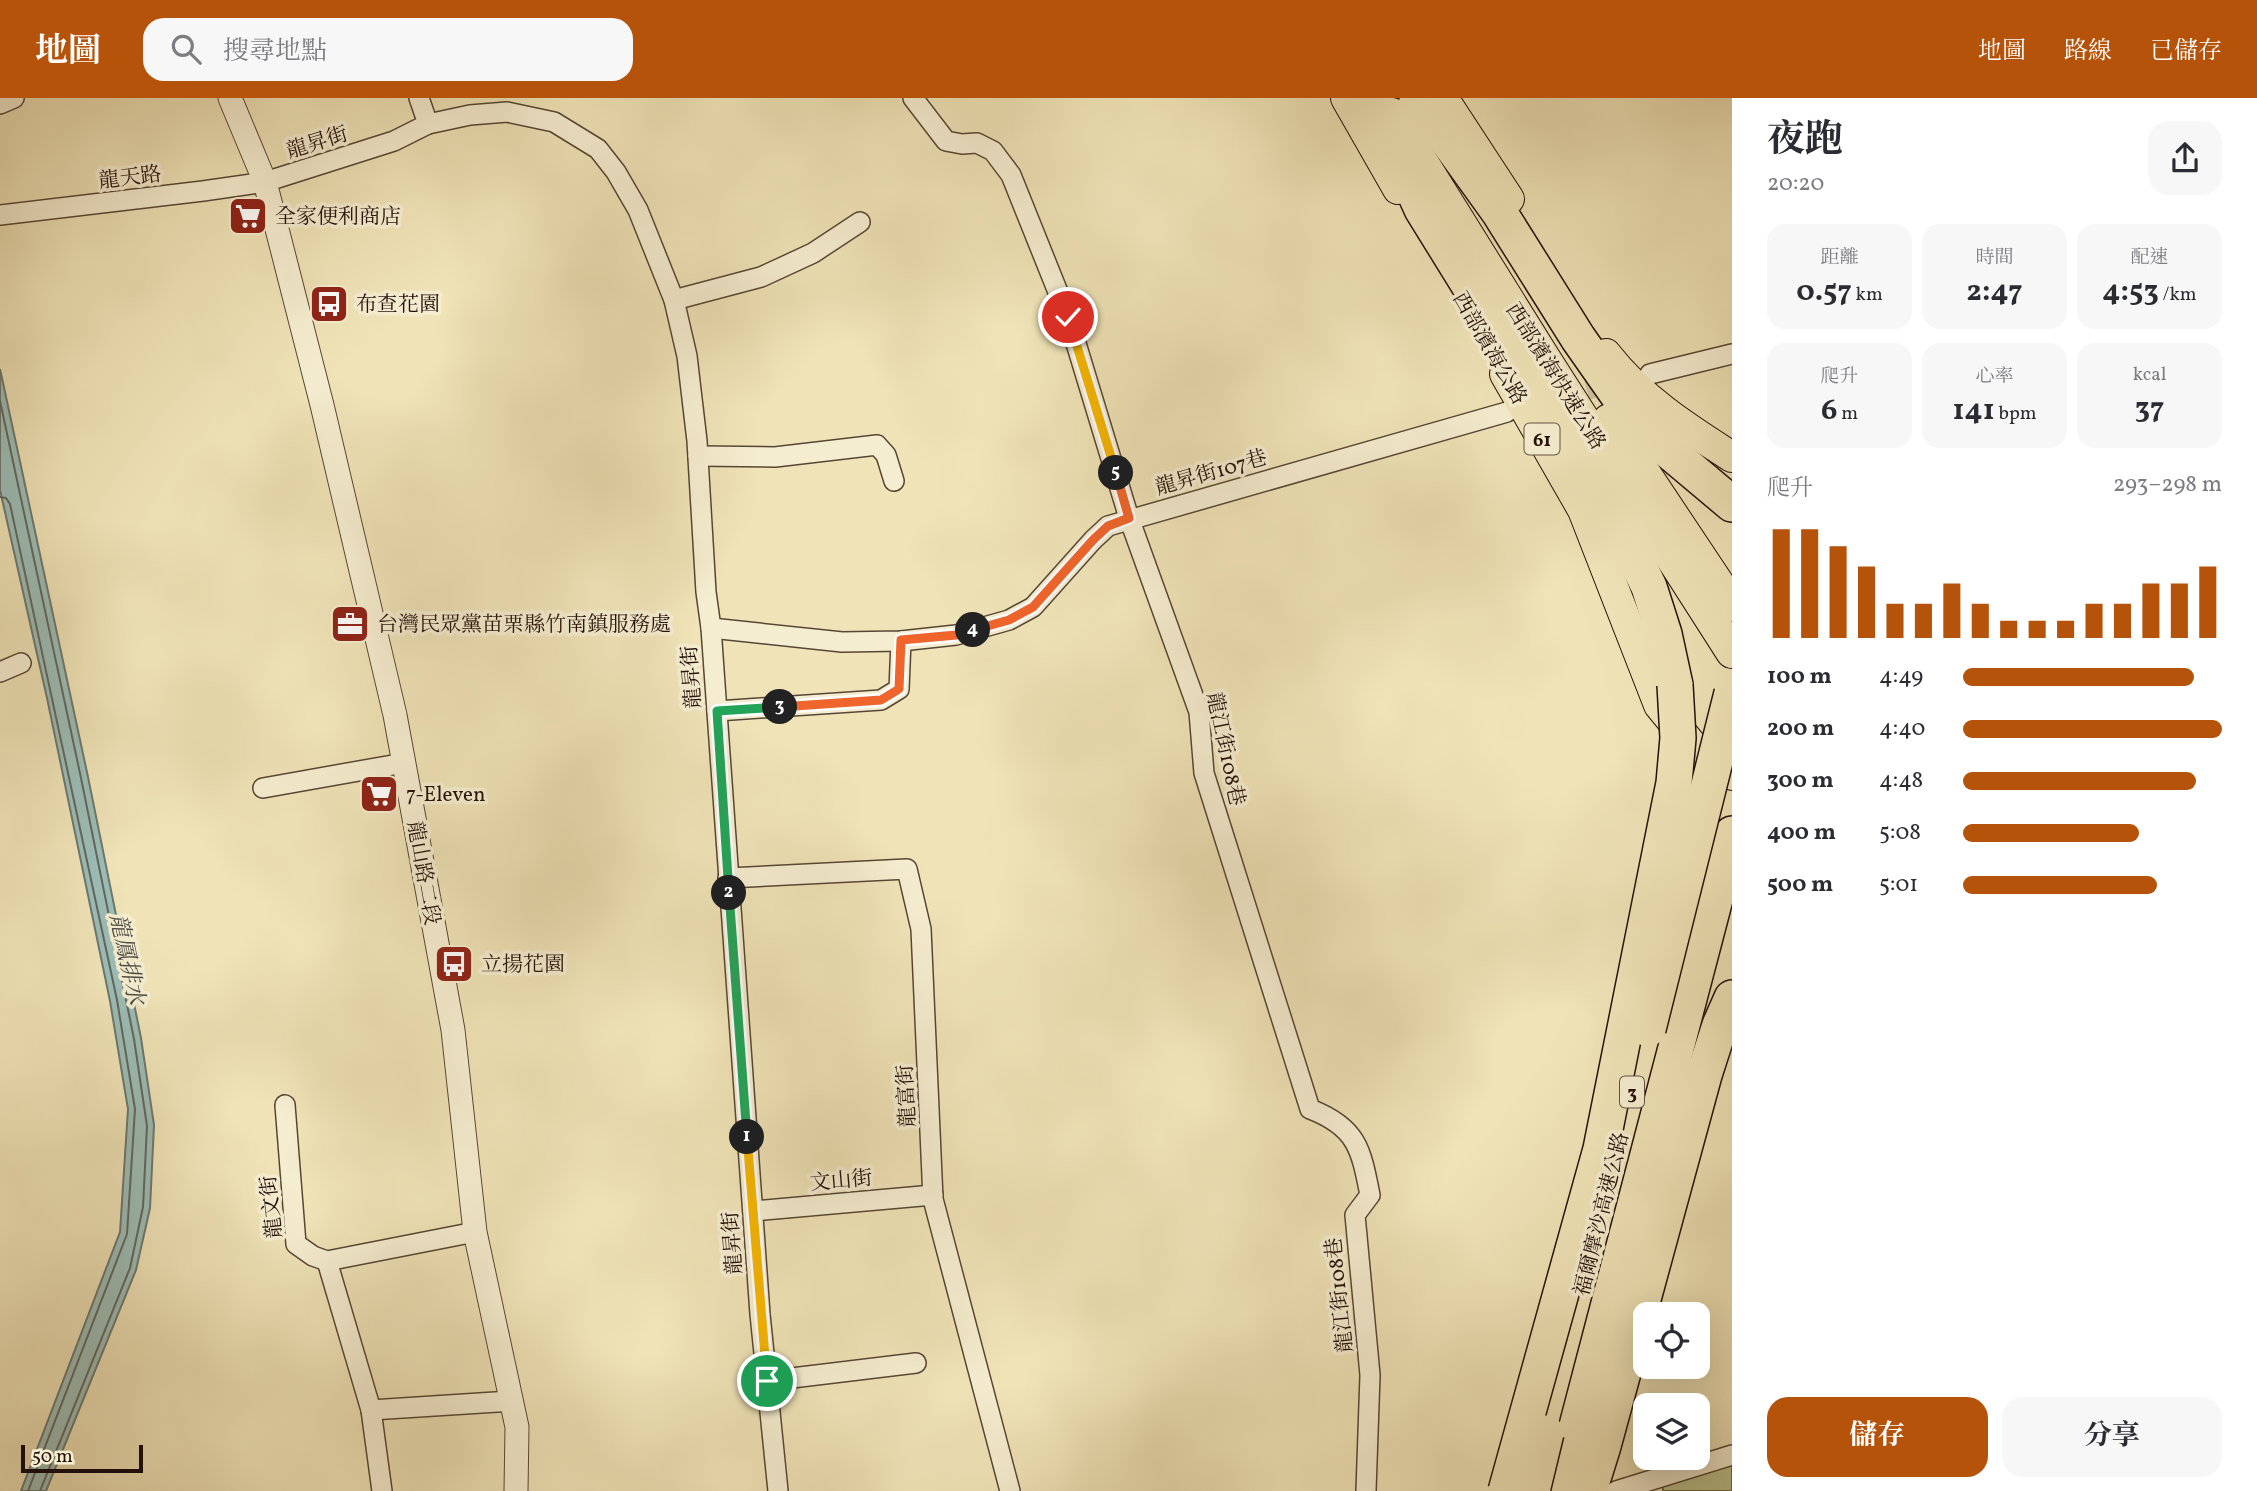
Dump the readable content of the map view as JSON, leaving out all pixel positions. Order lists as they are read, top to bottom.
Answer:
{
  "streets": {
    "highway": [
      "西部濱海快速公路",
      "61",
      "3",
      "福爾摩沙高速公路"
    ],
    "main road": ["西部濱海公路"],
    "street": [
      "龍昇街",
      "龍天路",
      "龍昇街107巷",
      "龍江街108巷",
      "龍山路二段",
      "龍富街",
      "文山街",
      "龍文街"
    ]
  },
  "crossings": [
    ["龍昇街", "龍天路"],
    ["龍昇街", "龍昇街107巷"],
    ["龍昇街", "龍山路二段"],
    ["龍昇街", "龍富街"],
    ["龍昇街", "文山街"],
    ["龍天路", "龍山路二段"],
    ["龍昇街107巷", "龍江街108巷"],
    ["龍富街", "文山街"]
  ],
  "water": ["龍鳳排水"],
  "places": {
    "supermarket": ["全家便利商店", "7-Eleven"],
    "bus stop": ["布查花園", "立揚花園"],
    "office": ["台灣民眾黨苗栗縣竹南鎮服務處"]
  },
  "scale_bar": "50 m",
  "page": {
    "header": "地圖",
    "search": "搜尋地點",
    "nav": ["地圖", "路線", "已儲存"],
    "heading": ["夜跑", "20:20"],
    "stats": [
      ["距離", "0.57 km"],
      ["時間", "2:47"],
      ["配速", "4:53 /km"],
      ["爬升", "6 m"],
      ["心率", "141 bpm"],
      ["kcal", "37"]
    ],
    "pins": [
      "5",
      "4",
      "3",
      "2",
      "1"
    ],
    "chart": ["爬升", "293–298 m"],
    "list": [
      {
        "name": "100 m",
        "note": "4:49"
      },
      {
        "name": "200 m",
        "note": "4:40"
      },
      {
        "name": "300 m",
        "note": "4:48"
      },
      {
        "name": "400 m",
        "note": "5:08"
      },
      {
        "name": "500 m",
        "note": "5:01"
      }
    ],
    "buttons": ["儲存", "分享"],
    "scale": "50 m"
  }
}
